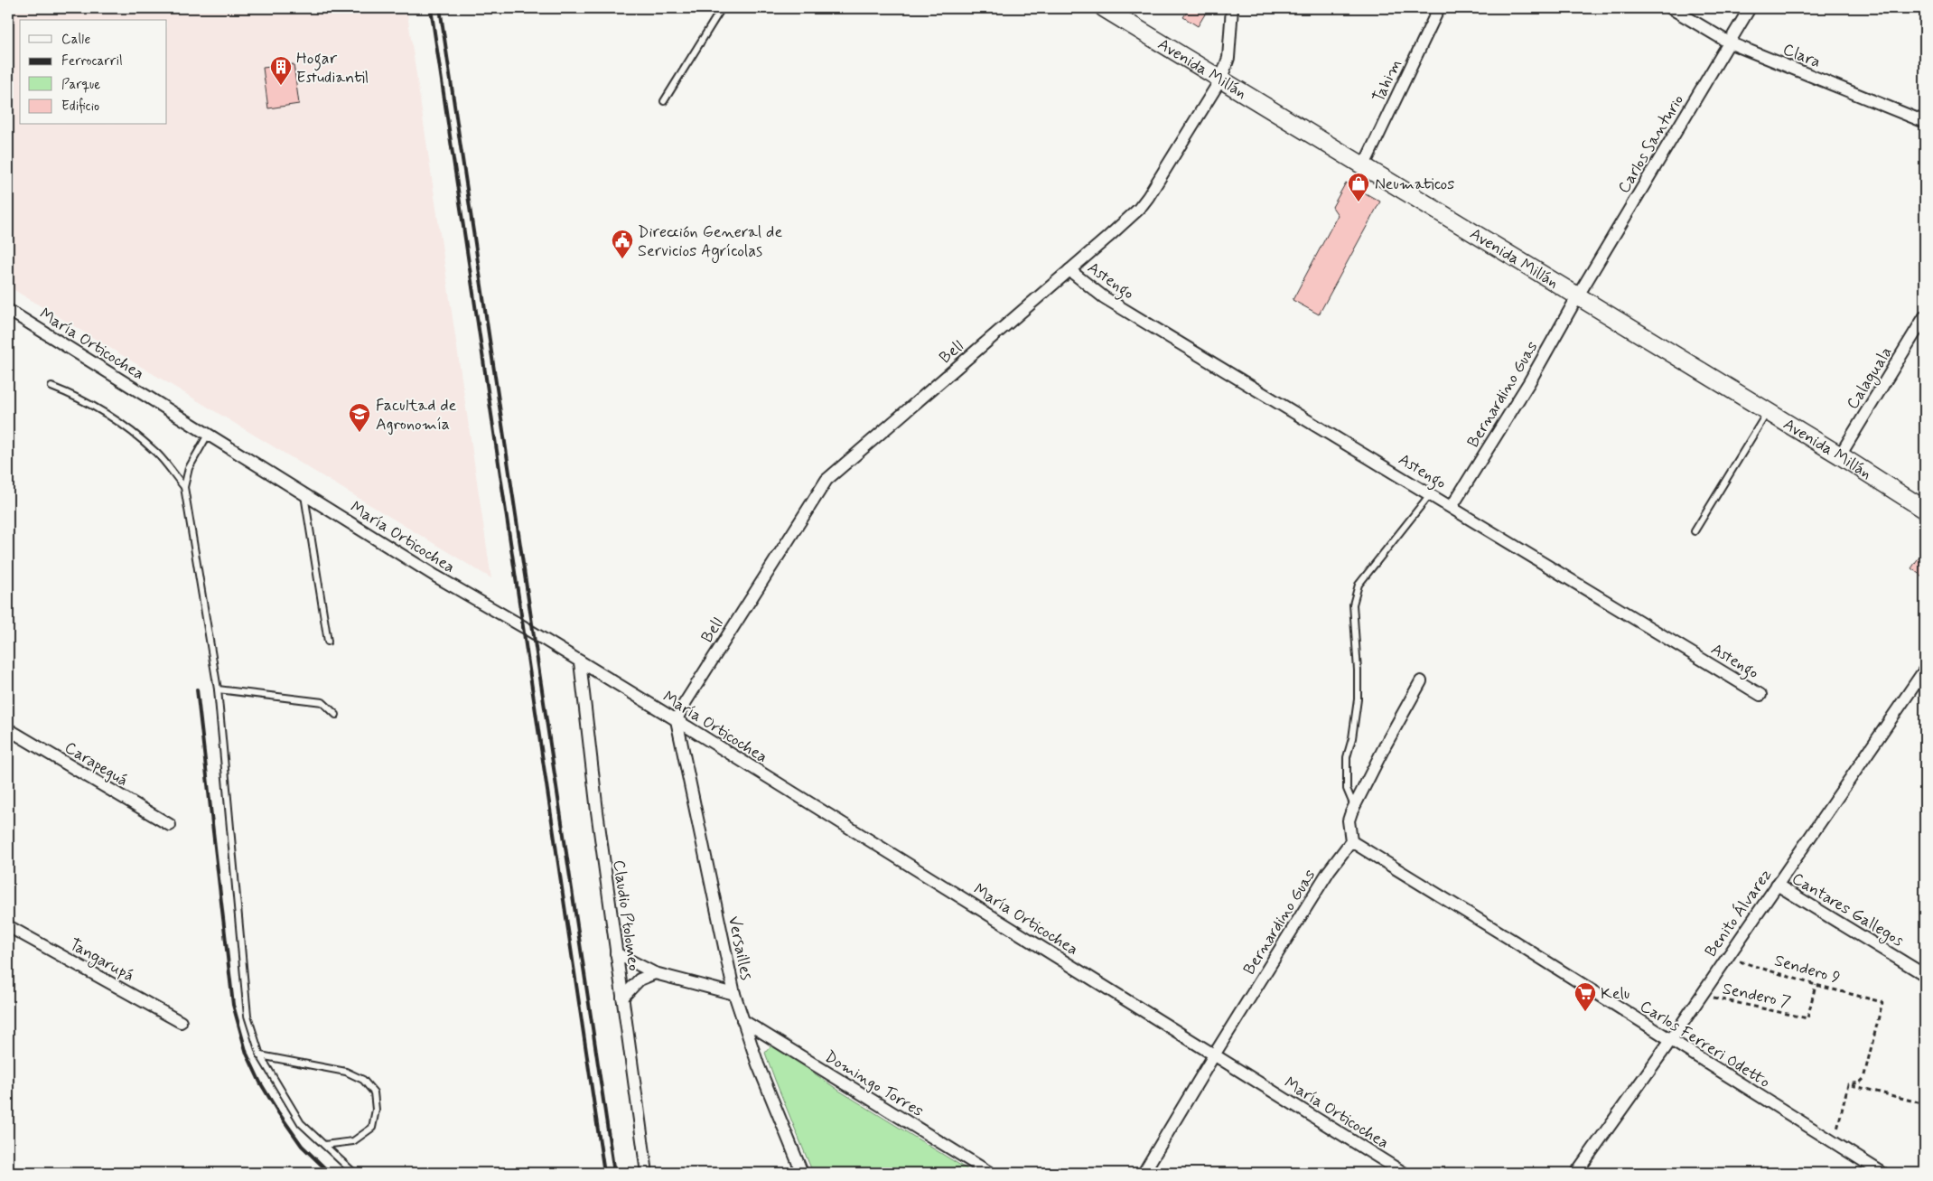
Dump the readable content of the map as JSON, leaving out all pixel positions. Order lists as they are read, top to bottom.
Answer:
{
  "streets": {
    "main road": ["Avenida Millán"],
    "street": [
      "Clara",
      "Tahim",
      "Carlos Santurio",
      "Astengo",
      "María Orticochea",
      "Bell",
      "Calaguala",
      "Bernardino Guas",
      "Carapeguá",
      "Cantares Gallegos",
      "Benito Álvarez",
      "Claudio Ptolomeo",
      "Versailles",
      "Tangarupá",
      "Carlos Ferreri Odetto",
      "Domingo Torres"
    ],
    "path": ["Sendero 9", "Sendero 7"]
  },
  "crossings": [
    ["Clara", "Carlos Santurio"],
    ["Avenida Millán", "Tahim"],
    ["Avenida Millán", "Carlos Santurio"],
    ["Avenida Millán", "Bell"],
    ["Avenida Millán", "Calaguala"],
    ["Avenida Millán", "Bernardino Guas"],
    ["Carlos Santurio", "Bernardino Guas"],
    ["Astengo", "Bell"],
    ["Astengo", "Bernardino Guas"],
    ["María Orticochea", "Bell"],
    ["María Orticochea", "Bernardino Guas"],
    ["María Orticochea", "Claudio Ptolomeo"],
    ["María Orticochea", "Versailles"],
    ["Bell", "Versailles"],
    ["Bernardino Guas", "Carlos Ferreri Odetto"],
    ["Cantares Gallegos", "Benito Álvarez"],
    ["Benito Álvarez", "Sendero 9"],
    ["Benito Álvarez", "Sendero 7"],
    ["Benito Álvarez", "Carlos Ferreri Odetto"],
    ["Versailles", "Domingo Torres"],
    ["Sendero 9", "Sendero 7"]
  ],
  "places": {
    "building": ["Hogar Estudiantil"],
    "shop": ["Neumaticos"],
    "public building": ["Dirección General de Servicios Agrícolas"],
    "school or university": ["Facultad de Agronomía"],
    "supermarket": ["Kelu"]
  },
  "legend": [
    "Calle",
    "Ferrocarril",
    "Parque",
    "Edificio"
  ]
}
